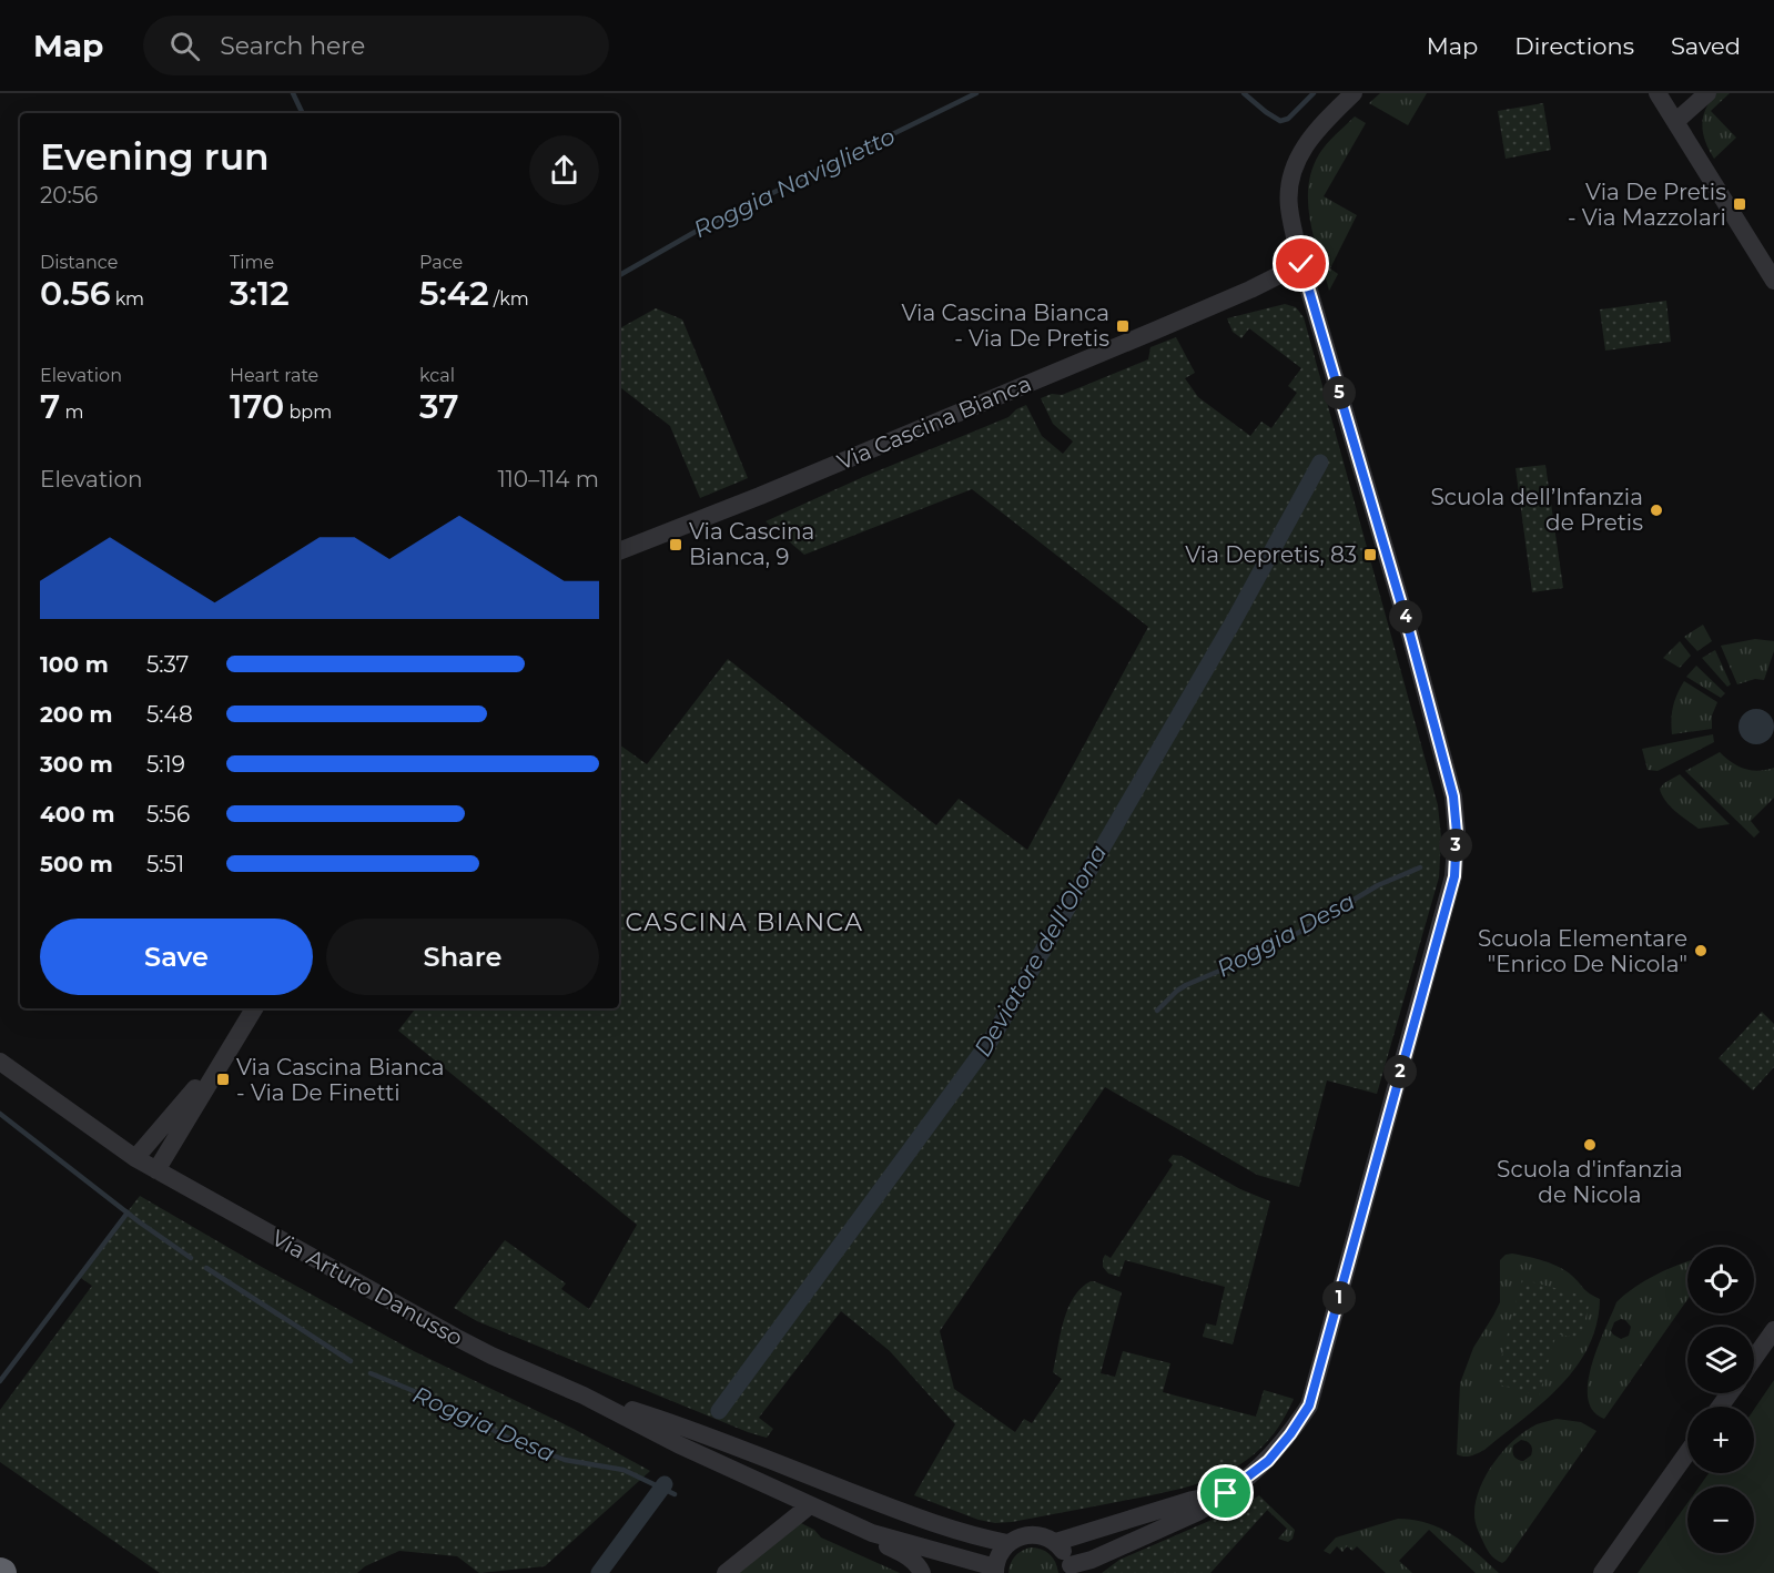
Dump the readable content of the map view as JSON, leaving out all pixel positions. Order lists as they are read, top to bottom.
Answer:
{
  "streets": {
    "street": ["Via Cascina Bianca", "Via Arturo Danusso"]
  },
  "districts": ["CASCINA BIANCA"],
  "water": ["Roggia Naviglietto", "Roggia Desa", "Deviatore dell'Olona"],
  "places": {
    "transit": [
      "Via De Pretis - Via Mazzolari",
      "Via Cascina Bianca - Via De Pretis",
      "Via Cascina Bianca, 9",
      "Via Depretis, 83",
      "Via Cascina Bianca - Via De Finetti"
    ],
    "other": ["Scuola dell’Infanzia de Pretis", "Scuola Elementare \"Enrico De Nicola\"", "Scuola d'infanzia de Nicola"]
  },
  "page": {
    "header": "Map",
    "search": "Search here",
    "nav": ["Map", "Directions", "Saved"],
    "heading": ["Evening run", "20:56"],
    "stats": [
      ["Distance", "0.56 km"],
      ["Time", "3:12"],
      ["Pace", "5:42 /km"],
      ["Elevation", "7 m"],
      ["Heart rate", "170 bpm"],
      ["kcal", "37"]
    ],
    "pins": [
      "5",
      "4",
      "3",
      "2",
      "1"
    ],
    "chart": ["Elevation", "110–114 m"],
    "list": [
      {
        "name": "100 m",
        "note": "5:37"
      },
      {
        "name": "200 m",
        "note": "5:48"
      },
      {
        "name": "300 m",
        "note": "5:19"
      },
      {
        "name": "400 m",
        "note": "5:56"
      },
      {
        "name": "500 m",
        "note": "5:51"
      }
    ],
    "buttons": ["Save", "Share"],
    "map_buttons": ["+", "−"]
  }
}
